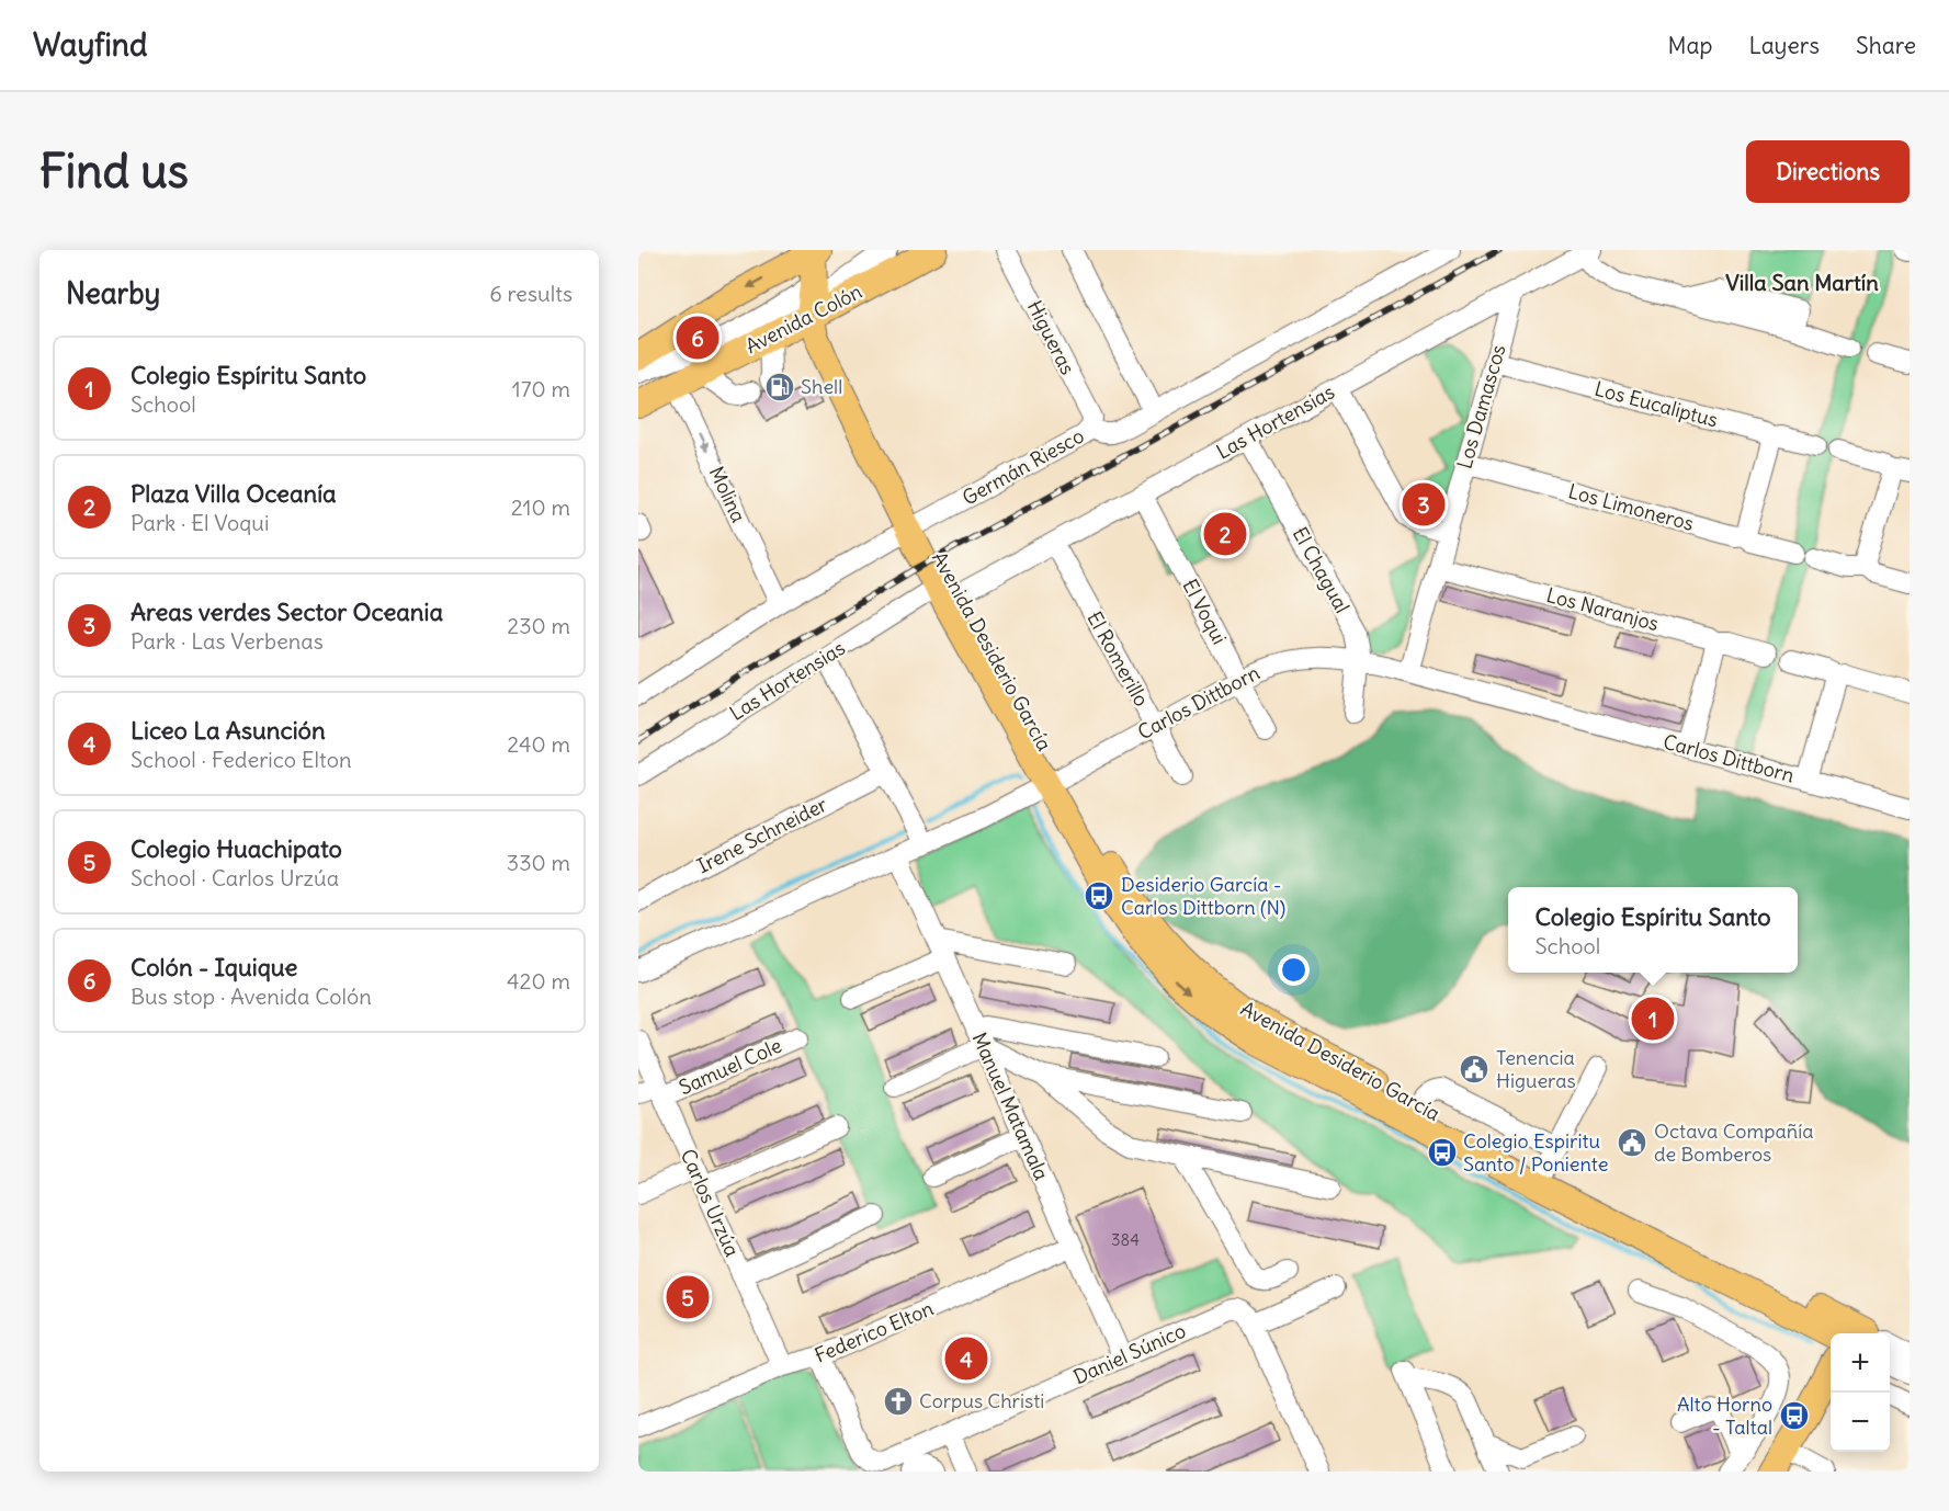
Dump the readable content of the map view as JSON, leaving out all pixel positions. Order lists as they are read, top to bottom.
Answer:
{
  "streets": {
    "main road": ["Avenida Colón", "Avenida Desiderio García"],
    "street": [
      "Higueras",
      "Los Eucaliptus",
      "Los Damascos",
      "Las Hortensias",
      "Germán Riesco",
      "Molina",
      "Los Limoneros",
      "El Chagual",
      "Los Naranjos",
      "El Voqui",
      "El Romerillo",
      "Carlos Dittborn",
      "Irene Schneider",
      "Samuel Cole",
      "Manuel Matamala",
      "Carlos Urzúa",
      "Federico Elton",
      "Daniel Súnico"
    ]
  },
  "crossings": [
    ["Avenida Colón", "Molina"],
    ["Avenida Colón", "Avenida Desiderio García"],
    ["Higueras", "Germán Riesco"],
    ["Los Eucaliptus", "Los Damascos"],
    ["Los Damascos", "Las Hortensias"],
    ["Los Damascos", "Los Limoneros"],
    ["Los Damascos", "Los Naranjos"],
    ["Los Damascos", "Carlos Dittborn"],
    ["Las Hortensias", "El Chagual"],
    ["Las Hortensias", "El Voqui"],
    ["Las Hortensias", "Avenida Desiderio García"],
    ["Las Hortensias", "El Romerillo"],
    ["Germán Riesco", "Molina"],
    ["Germán Riesco", "Avenida Desiderio García"],
    ["El Chagual", "Carlos Dittborn"],
    ["El Voqui", "Carlos Dittborn"],
    ["Avenida Desiderio García", "Carlos Dittborn"],
    ["El Romerillo", "Carlos Dittborn"],
    ["Carlos Dittborn", "Manuel Matamala"],
    ["Samuel Cole", "Carlos Urzúa"],
    ["Manuel Matamala", "Federico Elton"],
    ["Manuel Matamala", "Daniel Súnico"],
    ["Carlos Urzúa", "Federico Elton"],
    ["Federico Elton", "Daniel Súnico"]
  ],
  "one_way": ["Molina"],
  "districts": ["Villa San Martín"],
  "places": {
    "fuel station": ["Shell"],
    "bus stop": ["Desiderio García - Carlos Dittborn (N)", "Colegio Espiritu Santo / Poniente", "Alto Horno - Taltal"],
    "public building": ["Tenencia Higueras", "Octava Compañía de Bomberos"],
    "church": ["Corpus Christi"]
  },
  "house_numbers": ["384"],
  "page": {
    "header": "Wayfind",
    "nav": ["Map", "Layers", "Share"],
    "buttons": "Directions",
    "title": "Find us",
    "heading": ["Nearby", "6 results"],
    "pins": [
      "6",
      "3",
      "2",
      "1",
      "5",
      "4"
    ],
    "list": [
      {
        "mark": "1",
        "name": "Colegio Espíritu Santo",
        "note": "School",
        "value": "170 m"
      },
      {
        "mark": "2",
        "name": "Plaza Villa Oceanía",
        "note": "Park · El Voqui",
        "value": "210 m"
      },
      {
        "mark": "3",
        "name": "Areas verdes Sector Oceania",
        "note": "Park · Las Verbenas",
        "value": "230 m"
      },
      {
        "mark": "4",
        "name": "Liceo La Asunción",
        "note": "School · Federico Elton",
        "value": "240 m"
      },
      {
        "mark": "5",
        "name": "Colegio Huachipato",
        "note": "School · Carlos Urzúa",
        "value": "330 m"
      },
      {
        "mark": "6",
        "name": "Colón - Iquique",
        "note": "Bus stop · Avenida Colón",
        "value": "420 m"
      }
    ],
    "popup": ["Colegio Espíritu Santo", "School"],
    "map_buttons": ["+", "−"]
  }
}
